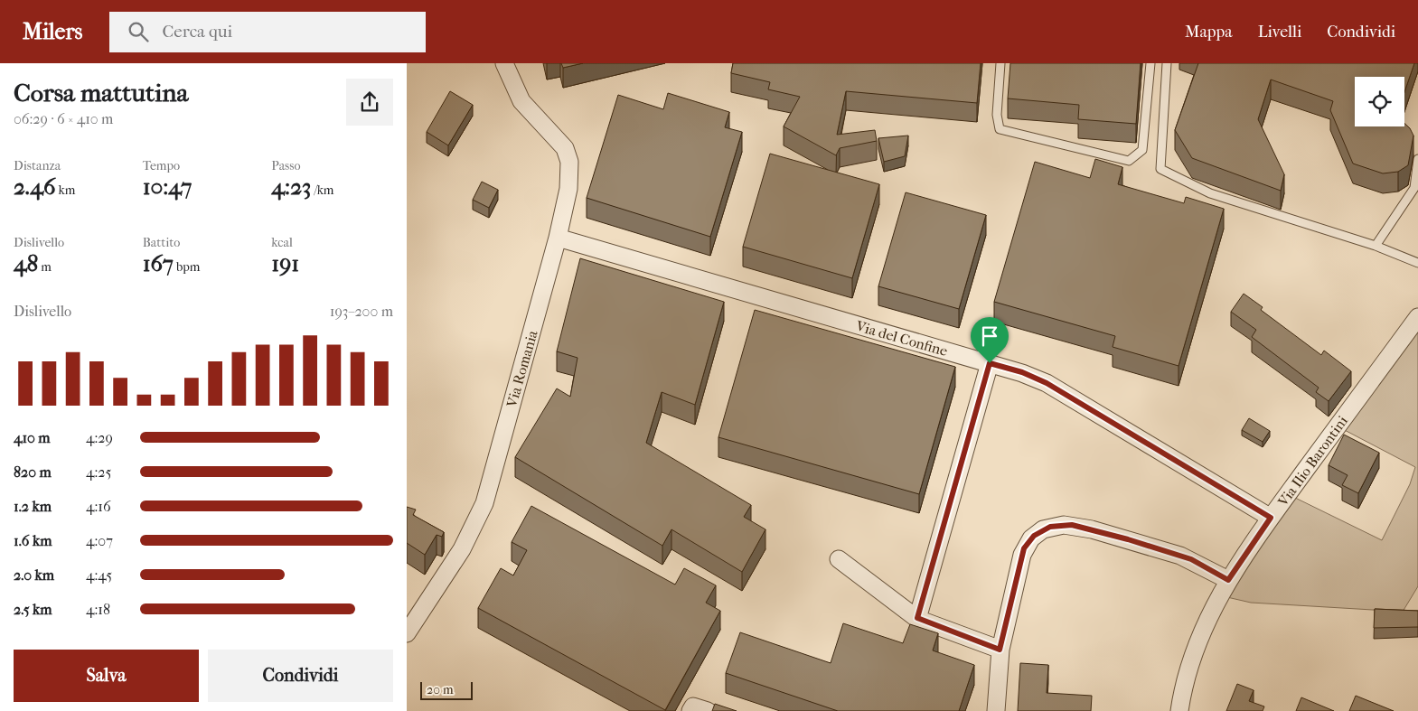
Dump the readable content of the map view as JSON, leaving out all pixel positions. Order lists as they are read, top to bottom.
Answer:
{
  "streets": {
    "street": ["Via del Confine", "Via Romania", "Via Ilio Barontini"]
  },
  "crossings": [
    ["Via del Confine", "Via Romania"],
    ["Via del Confine", "Via Ilio Barontini"]
  ],
  "scale_bar": "20 m",
  "page": {
    "header": "Milers",
    "search": "Cerca qui",
    "nav": ["Mappa", "Livelli", "Condividi"],
    "heading": ["Corsa mattutina", "06:29 · 6 × 410 m"],
    "stats": [
      ["Distanza", "2.46 km"],
      ["Tempo", "10:47"],
      ["Passo", "4:23 /km"],
      ["Dislivello", "48 m"],
      ["Battito", "167 bpm"],
      ["kcal", "191"]
    ],
    "chart": ["Dislivello", "193–200 m"],
    "list": [
      {
        "name": "410 m",
        "note": "4:29"
      },
      {
        "name": "820 m",
        "note": "4:25"
      },
      {
        "name": "1.2 km",
        "note": "4:16"
      },
      {
        "name": "1.6 km",
        "note": "4:07"
      },
      {
        "name": "2.0 km",
        "note": "4:45"
      },
      {
        "name": "2.5 km",
        "note": "4:18"
      }
    ],
    "buttons": ["Salva", "Condividi"],
    "scale": "20 m"
  }
}
